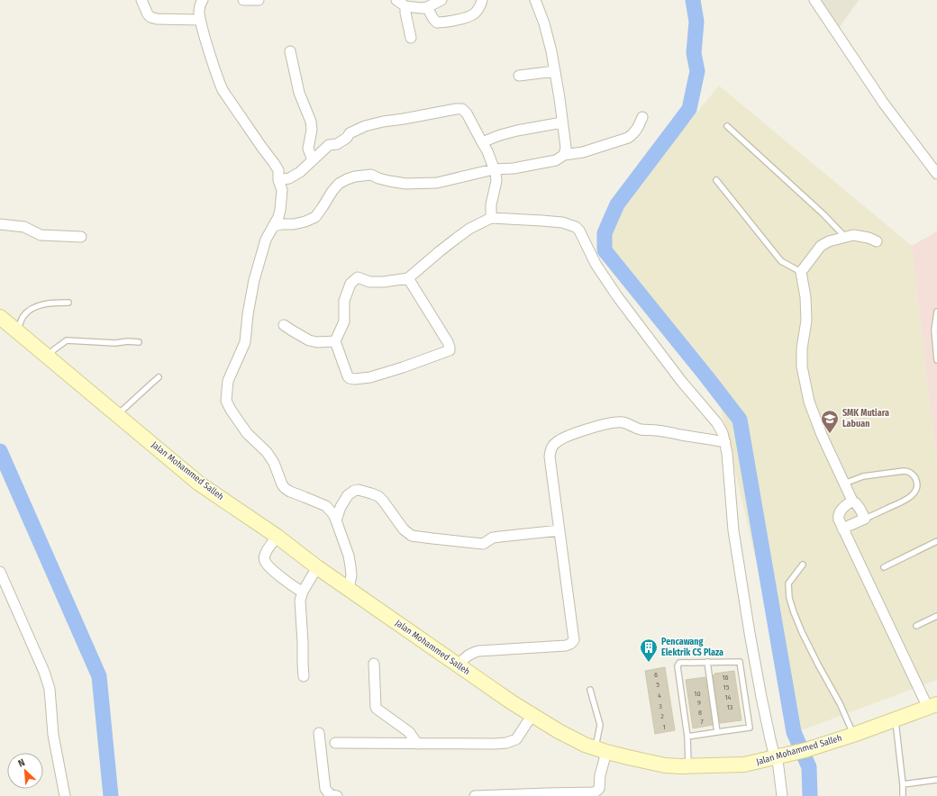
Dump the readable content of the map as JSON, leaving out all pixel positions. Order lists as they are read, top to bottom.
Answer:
{
  "streets": {
    "main road": ["Jalan Mohammed Salleh"]
  },
  "places": {
    "school or university": ["SMK Mutiara Labuan"],
    "building": ["Pencawang Elektrik CS Plaza"]
  },
  "house_numbers": [
    "6",
    "16",
    "5",
    "15",
    "10",
    "4",
    "14",
    "9",
    "3",
    "13",
    "8",
    "2",
    "7",
    "1"
  ],
  "north": "top left"
}
